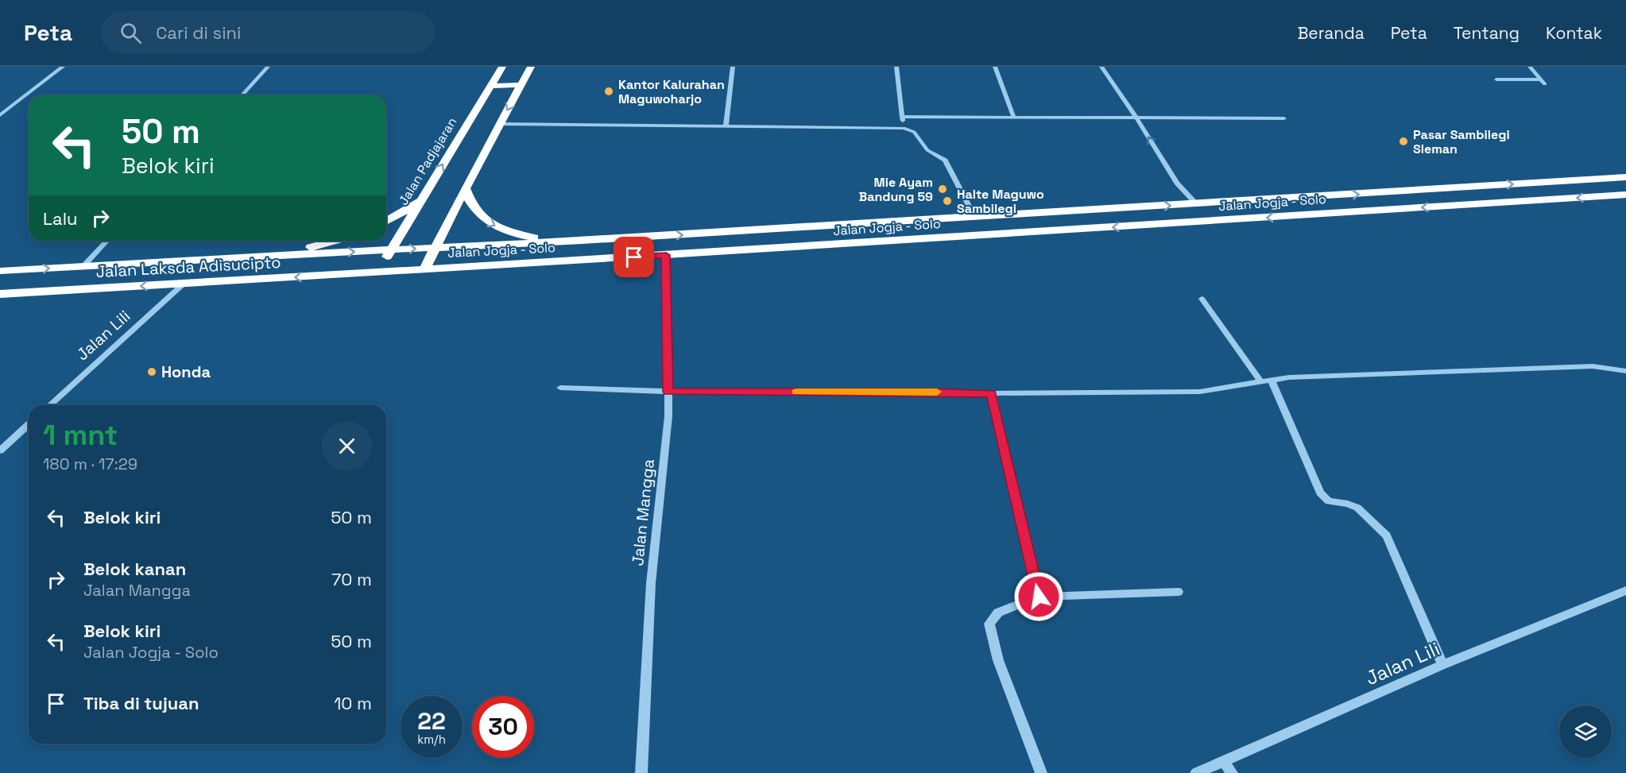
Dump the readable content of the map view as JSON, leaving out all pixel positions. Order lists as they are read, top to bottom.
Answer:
{
  "streets": {
    "highway": ["Jalan Padjajaran", "Jalan Jogja - Solo", "Jalan Laksda Adisucipto"],
    "street": ["Jalan Lili", "Jalan Mangga"]
  },
  "crossings": [
    ["Jalan Padjajaran", "Jalan Jogja - Solo"],
    ["Jalan Padjajaran", "Jalan Laksda Adisucipto"],
    ["Jalan Jogja - Solo", "Jalan Laksda Adisucipto"],
    ["Jalan Jogja - Solo", "Jalan Mangga"],
    ["Jalan Laksda Adisucipto", "Jalan Lili"]
  ],
  "places": [
    "Kantor Kalurahan Maguwoharjo",
    "Pasar Sambilegi Sleman",
    "Mie Ayam Bandung 59",
    "Halte Maguwo Sambilegi",
    "Honda"
  ],
  "page": {
    "header": "Peta",
    "search": "Cari di sini",
    "nav": [
      "Beranda",
      "Peta",
      "Tentang",
      "Kontak"
    ],
    "turn": ["50 m", "Belok kiri"],
    "then": "Lalu",
    "heading": ["1 mnt", "180 m · 17:29"],
    "list": [
      {
        "name": "Belok kiri",
        "value": "50 m"
      },
      {
        "name": "Belok kanan",
        "note": "Jalan Mangga",
        "value": "70 m"
      },
      {
        "name": "Belok kiri",
        "note": "Jalan Jogja - Solo",
        "value": "50 m"
      },
      {
        "name": "Tiba di tujuan",
        "value": "10 m"
      }
    ],
    "speed": "22 km/h",
    "limit": "30"
  }
}
